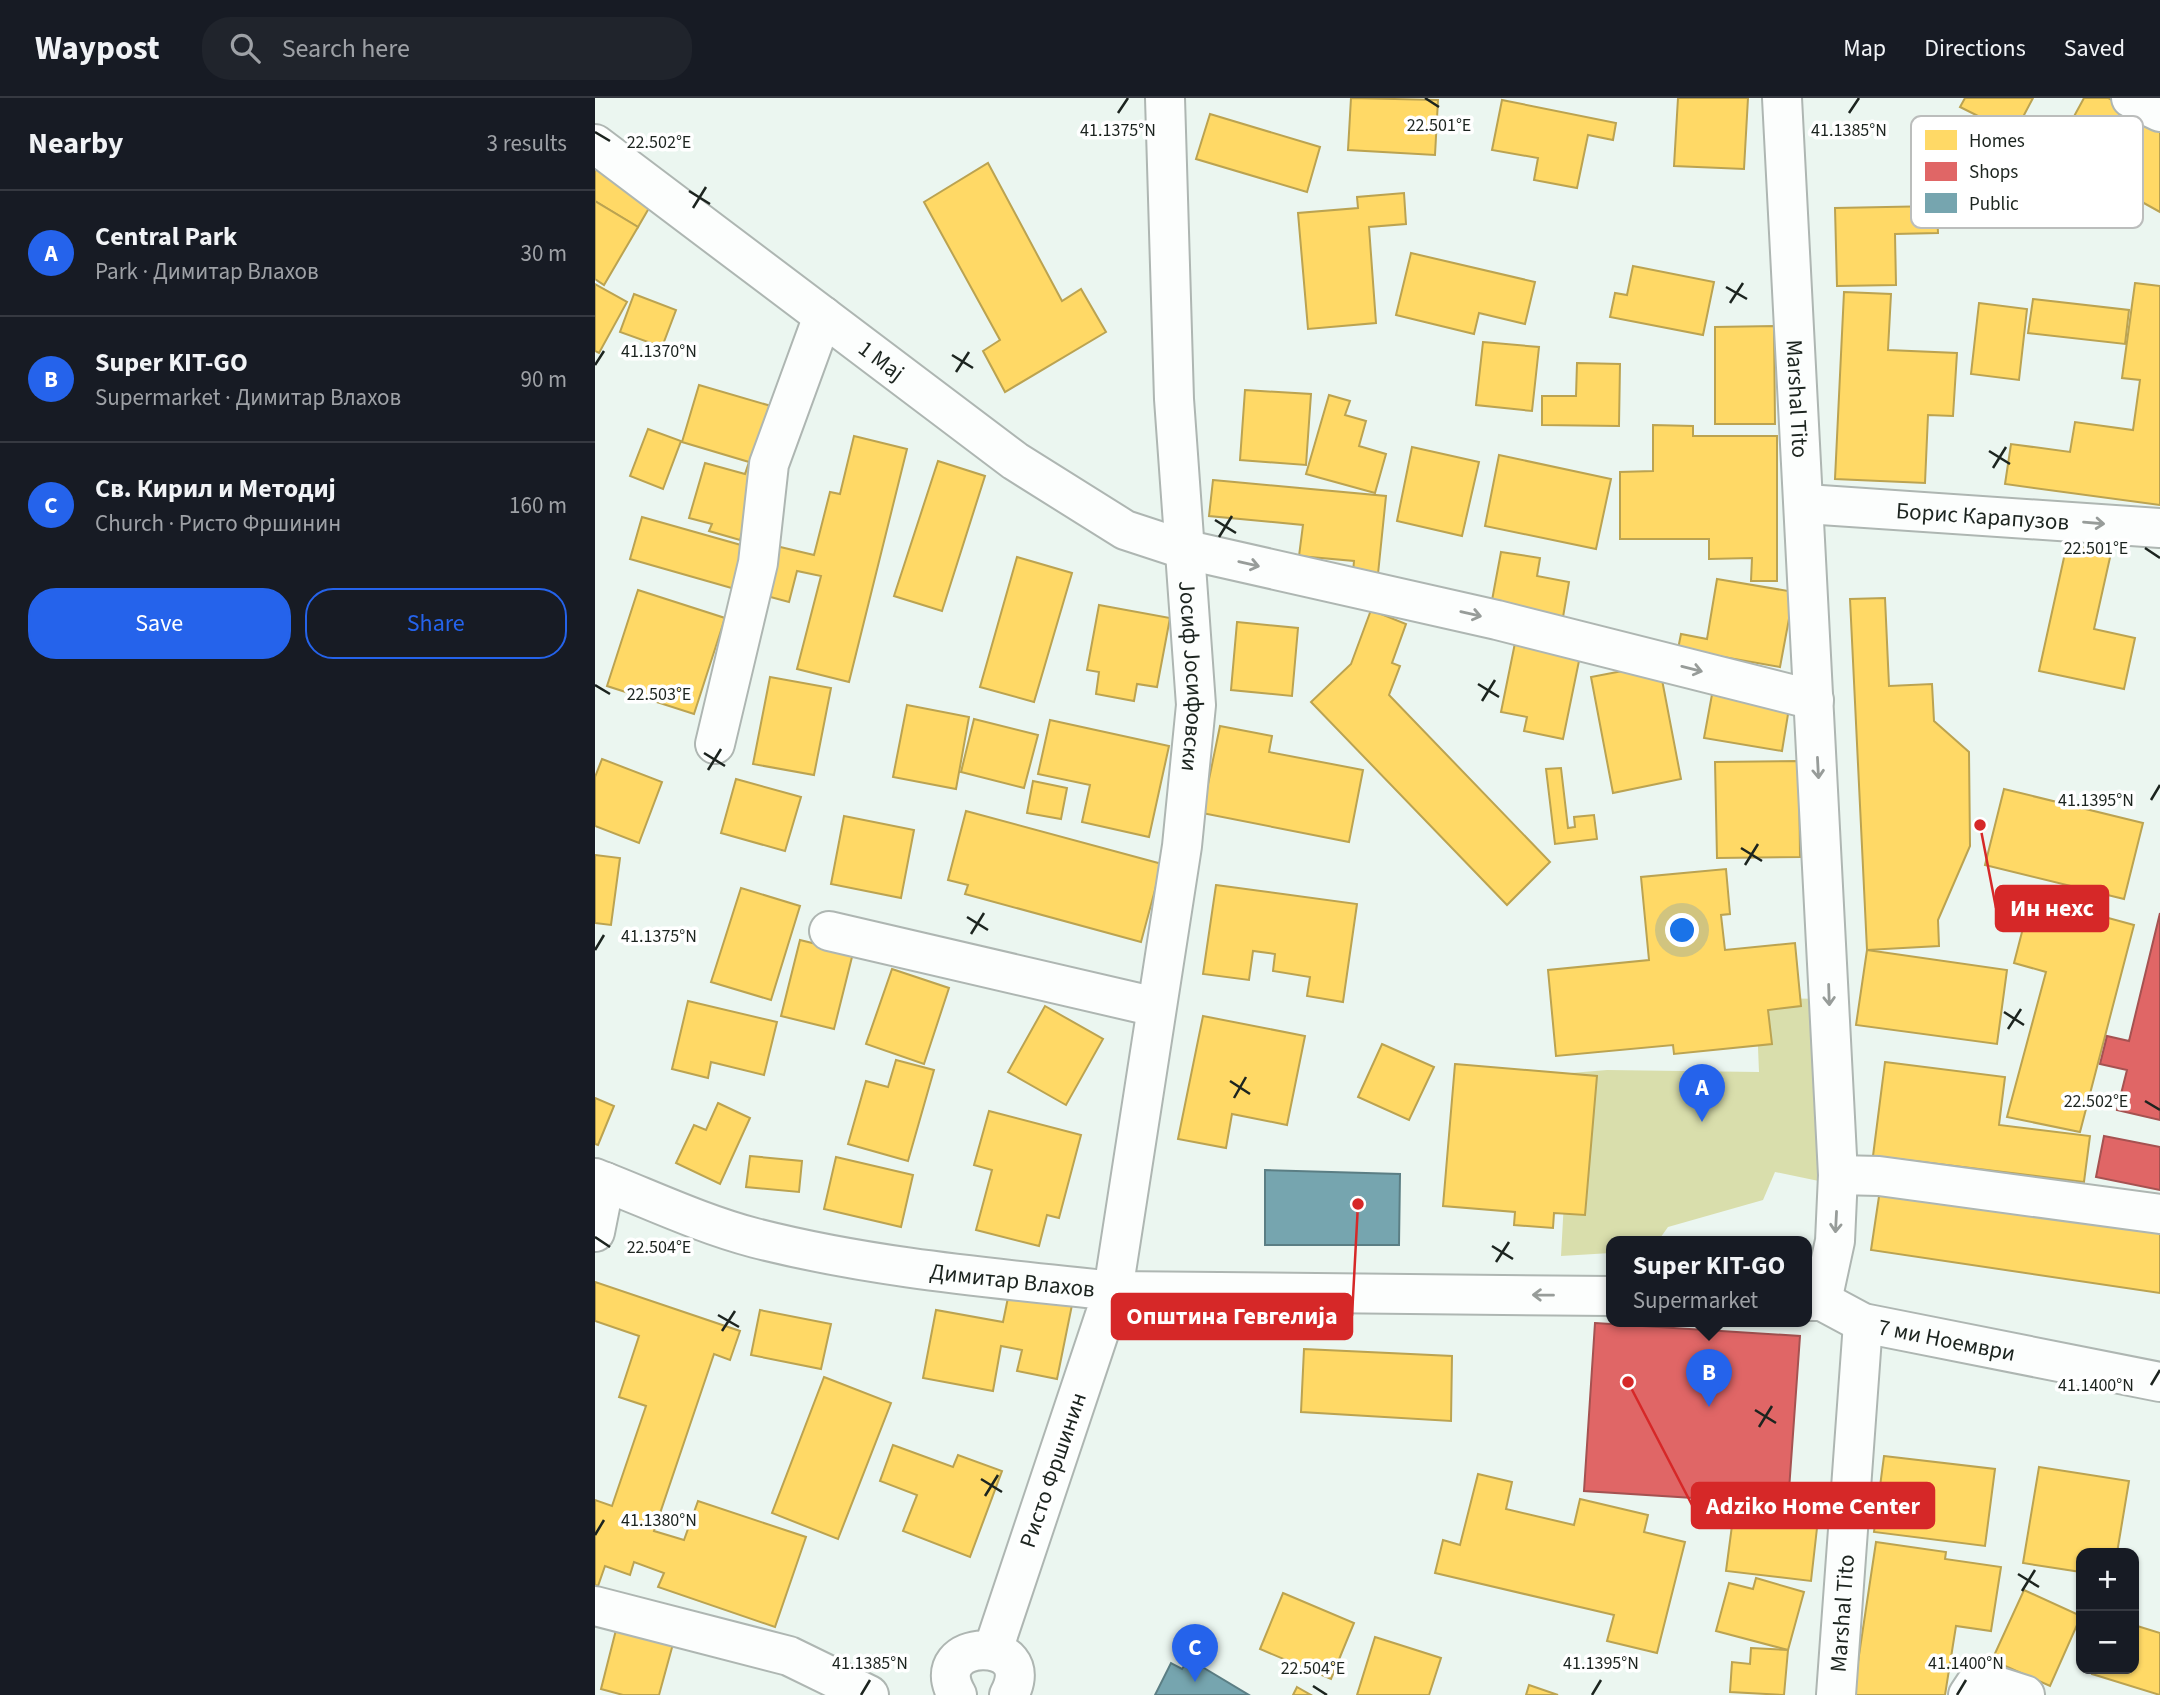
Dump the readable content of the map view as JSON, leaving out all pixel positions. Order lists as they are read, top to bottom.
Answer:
{
  "streets": {
    "street": [
      "1 Мај",
      "Marshal Tito",
      "Борис Карапузов",
      "Јосиф Јосифовски",
      "Димитар Влахов",
      "7 ми Ноември",
      "Ристо Фршинин"
    ]
  },
  "crossings": [
    ["1 Мај", "Marshal Tito"],
    ["1 Мај", "Јосиф Јосифовски"],
    ["Marshal Tito", "Борис Карапузов"],
    ["Marshal Tito", "7 ми Ноември"],
    ["Јосиф Јосифовски", "Димитар Влахов"],
    ["Јосиф Јосифовски", "Ристо Фршинин"],
    ["Димитар Влахов", "Ристо Фршинин"]
  ],
  "one_way": [
    "1 Мај",
    "Marshal Tito",
    "Борис Карапузов",
    "Димитар Влахов"
  ],
  "places": ["Ин нехс", "Општина Гевгелија", "Adziko Home Center"],
  "legend": ["Homes", "Shops", "Public"],
  "page": {
    "header": "Waypost",
    "search": "Search here",
    "nav": ["Map", "Directions", "Saved"],
    "heading": ["Nearby", "3 results"],
    "list": [
      {
        "mark": "A",
        "name": "Central Park",
        "note": "Park · Димитар Влахов",
        "value": "30 m"
      },
      {
        "mark": "B",
        "name": "Super KIT-GO",
        "note": "Supermarket · Димитар Влахов",
        "value": "90 m"
      },
      {
        "mark": "C",
        "name": "Св. Кирил и Методиј",
        "note": "Church · Ристо Фршинин",
        "value": "160 m"
      }
    ],
    "buttons": ["Save", "Share"],
    "pins": ["A", "B", "C"],
    "popup": ["Super KIT-GO", "Supermarket"],
    "map_buttons": ["+", "−"]
  },
  "coordinates": [
    "22.501°E",
    "41.1375°N",
    "41.1385°N",
    "22.502°E",
    "41.1370°N",
    "22.503°E",
    "41.1395°N",
    "22.504°E",
    "41.1400°N",
    "41.1380°N"
  ]
}
